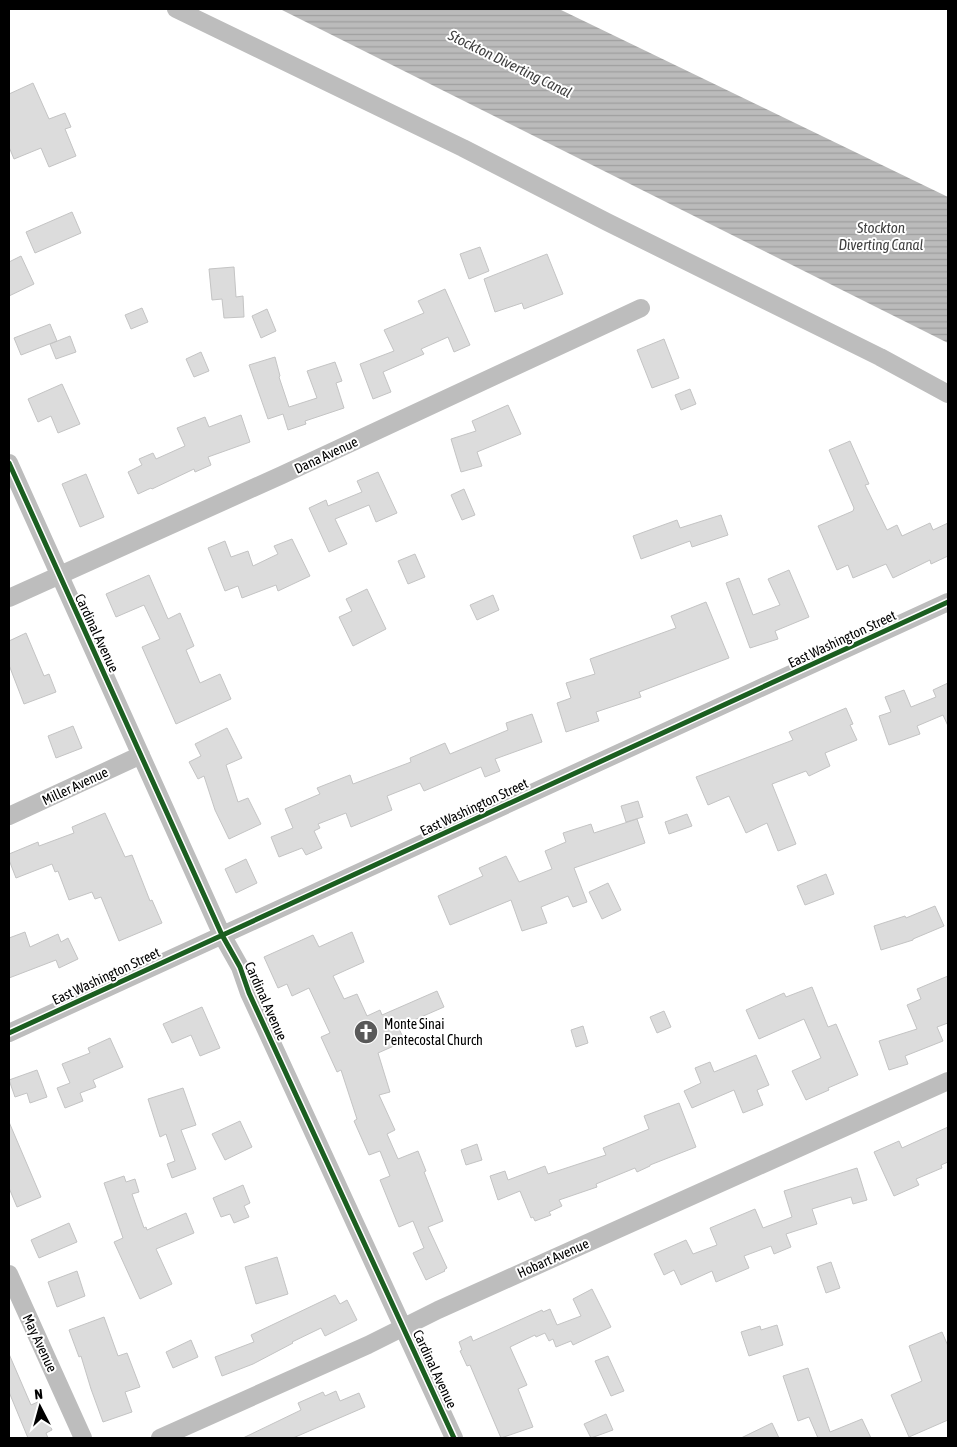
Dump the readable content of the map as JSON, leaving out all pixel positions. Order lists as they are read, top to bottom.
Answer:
{
  "streets": {
    "street": [
      "Dana Avenue",
      "Cardinal Avenue",
      "East Washington Street",
      "Miller Avenue",
      "Hobart Avenue",
      "May Avenue"
    ]
  },
  "crossings": [
    ["Dana Avenue", "Cardinal Avenue"],
    ["Cardinal Avenue", "East Washington Street"],
    ["Cardinal Avenue", "Miller Avenue"],
    ["Cardinal Avenue", "Hobart Avenue"]
  ],
  "water": ["Stockton Diverting Canal"],
  "places": {
    "church": ["Monte Sinai Pentecostal Church"]
  },
  "north": "top"
}
